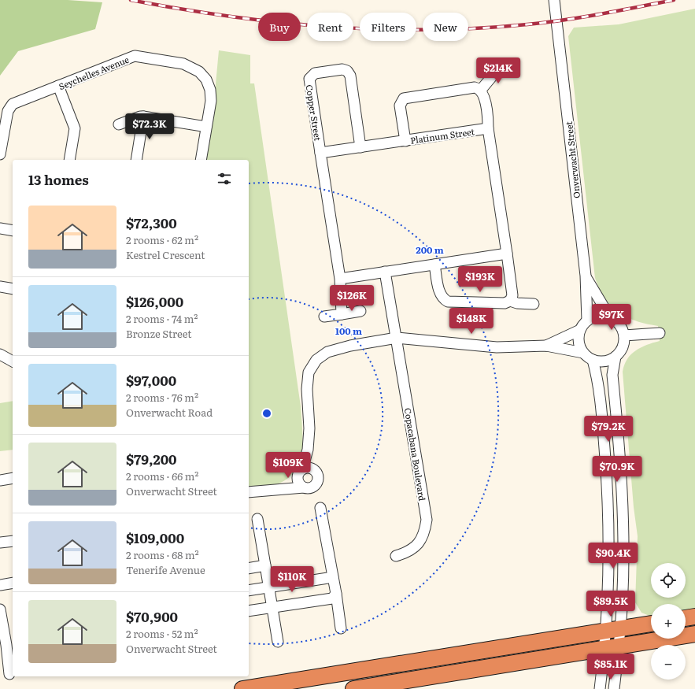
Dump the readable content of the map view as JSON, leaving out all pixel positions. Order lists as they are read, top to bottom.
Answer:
{
  "streets": {
    "street": [
      "Seychelles Avenue",
      "Copper Street",
      "Platinum Street",
      "Onverwacht Street",
      "Copacabana Boulevard"
    ]
  },
  "crossings": [
    ["Copper Street", "Platinum Street"]
  ],
  "page": {
    "chip": [
      "Buy",
      "Rent",
      "Filters",
      "New"
    ],
    "price": [
      "$214K",
      "$72.3K",
      "$193K",
      "$126K",
      "$97K",
      "$148K",
      "$79.2K",
      "$109K",
      "$70.9K",
      "$90.4K",
      "$110K",
      "$89.5K",
      "$85.1K"
    ],
    "heading": "13 homes",
    "list": [
      {
        "name": "$72,300",
        "note": "2 rooms · 62 m² · Kestrel Crescent"
      },
      {
        "name": "$126,000",
        "note": "2 rooms · 74 m² · Bronze Street"
      },
      {
        "name": "$97,000",
        "note": "2 rooms · 76 m² · Onverwacht Road"
      },
      {
        "name": "$79,200",
        "note": "2 rooms · 66 m² · Onverwacht Street"
      },
      {
        "name": "$109,000",
        "note": "2 rooms · 68 m² · Tenerife Avenue"
      },
      {
        "name": "$70,900",
        "note": "2 rooms · 52 m² · Onverwacht Street"
      }
    ],
    "map_buttons": ["+", "−"]
  },
  "rings": ["200 m", "100 m"]
}
